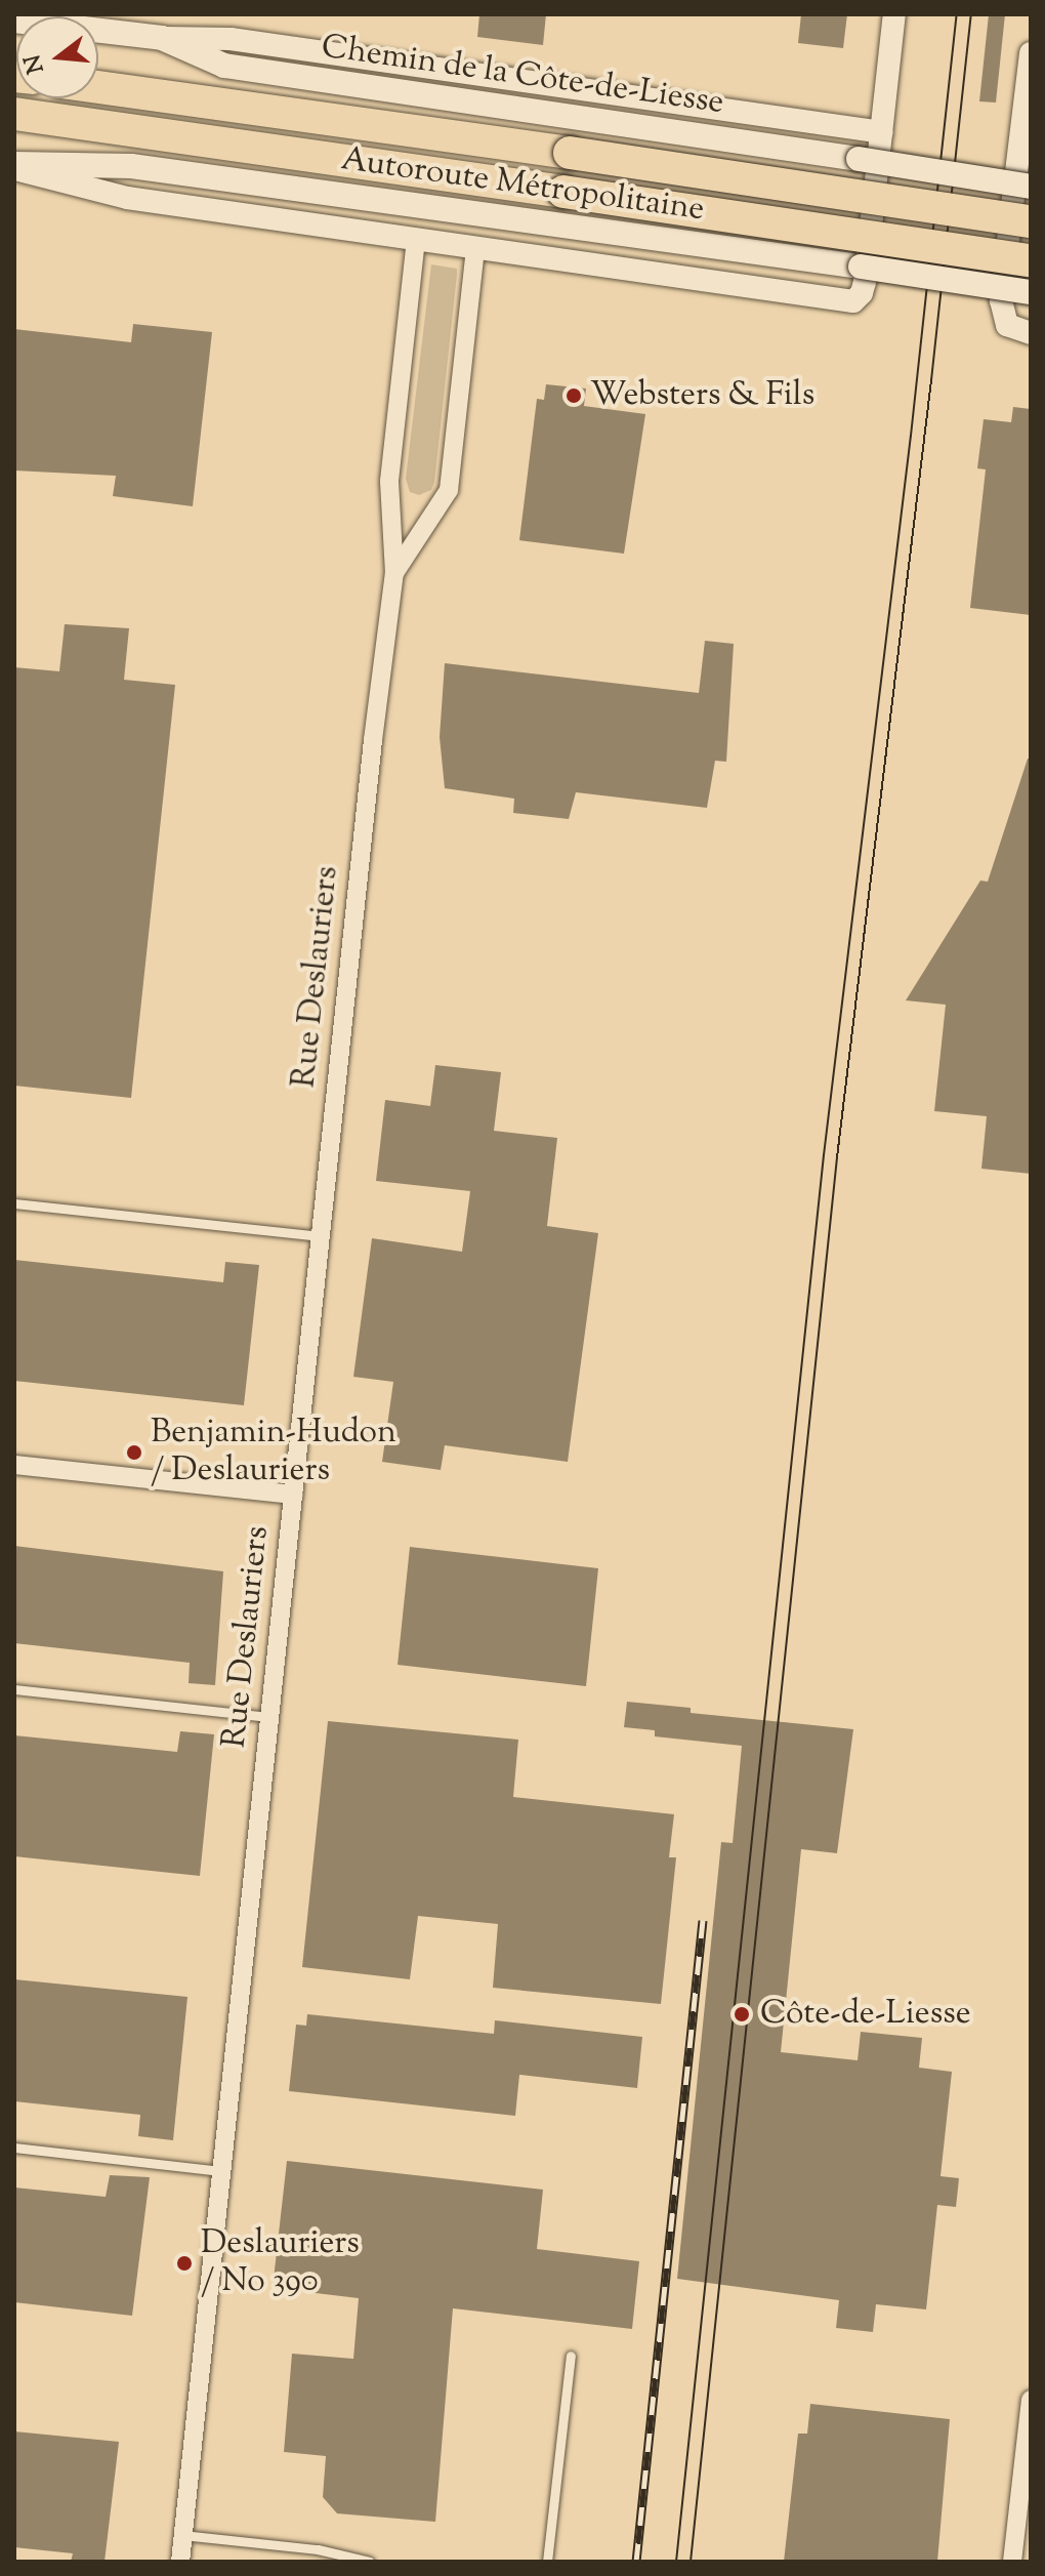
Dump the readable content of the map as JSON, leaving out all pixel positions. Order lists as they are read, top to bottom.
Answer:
{
  "streets": {
    "highway": ["Autoroute Métropolitaine"],
    "main road": ["Chemin de la Côte-de-Liesse"],
    "street": ["Rue Deslauriers"]
  },
  "places": [
    "Websters & Fils",
    "Benjamin-Hudon / Deslauriers",
    "Côte-de-Liesse",
    "Deslauriers / No 390"
  ],
  "north": "left"
}
